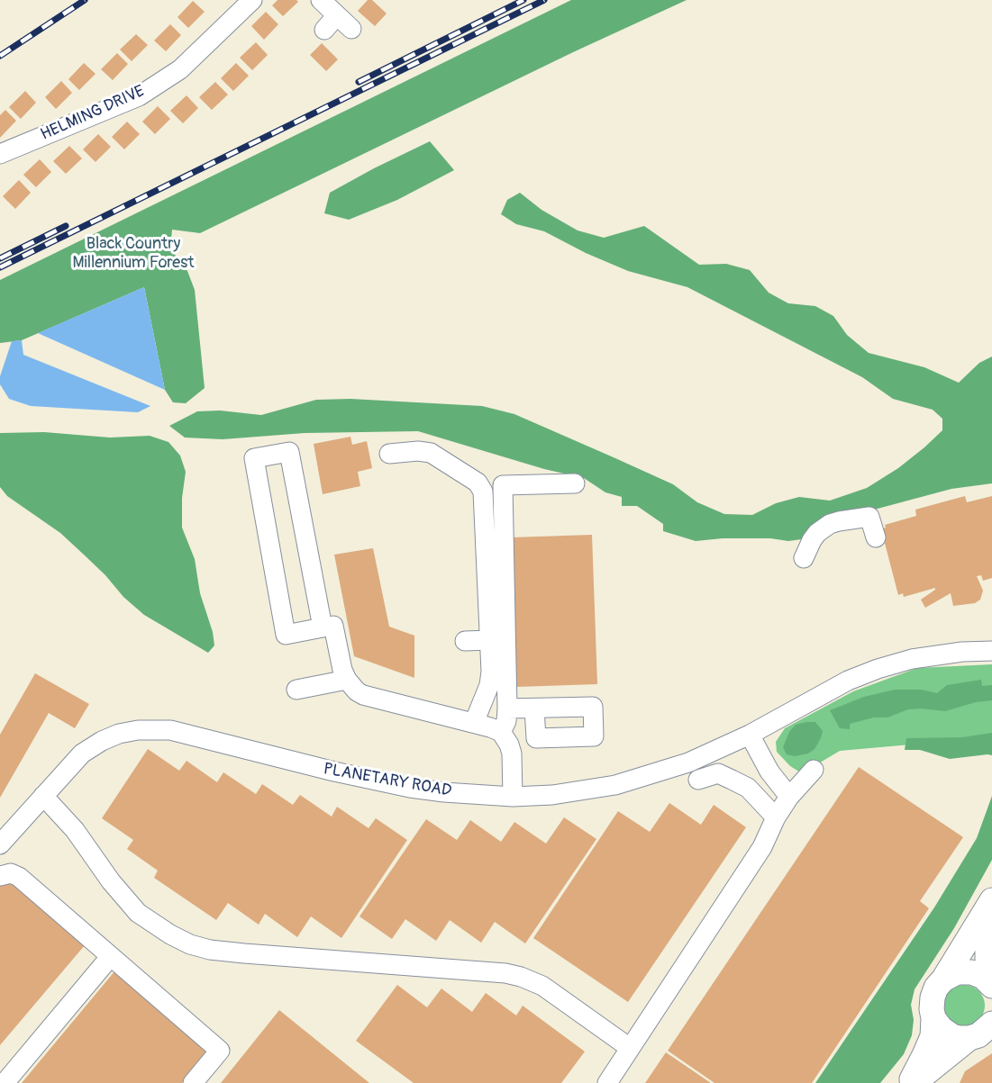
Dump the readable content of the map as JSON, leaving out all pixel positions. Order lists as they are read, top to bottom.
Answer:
{
  "streets": {
    "street": ["HELMING DRIVE", "PLANETARY ROAD"]
  },
  "parks": ["Black Country Millennium Forest"]
}
